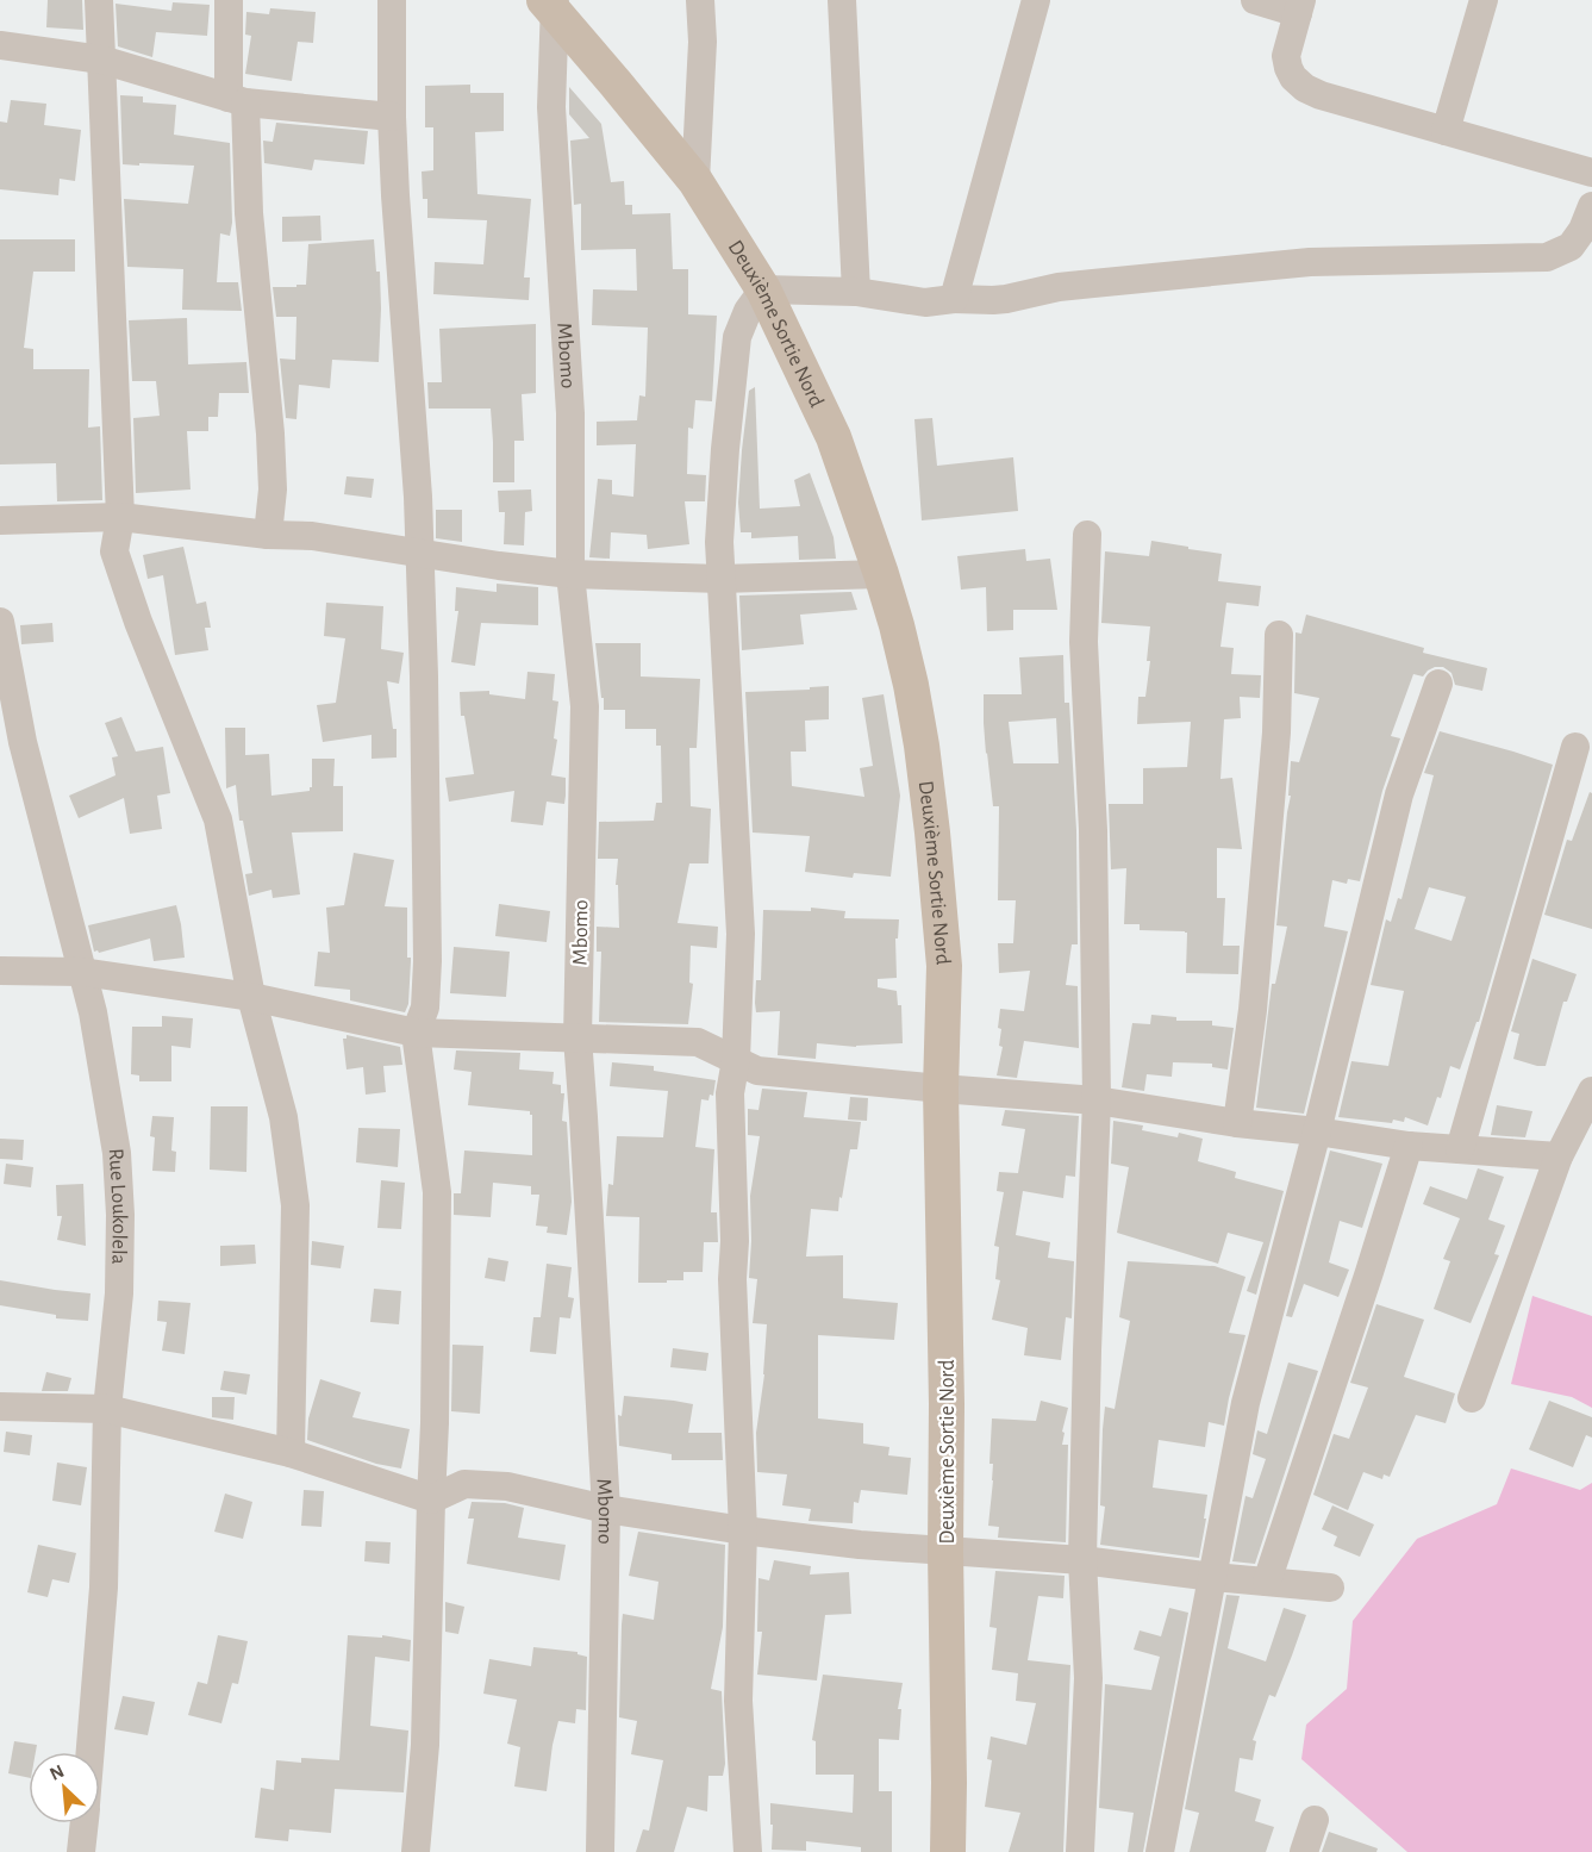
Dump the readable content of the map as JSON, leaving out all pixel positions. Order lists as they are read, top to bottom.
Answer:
{
  "streets": {
    "main road": ["Deuxième Sortie Nord"],
    "street": ["Mbomo", "Rue Loukolela"]
  },
  "crossings": [
    ["Deuxième Sortie Nord", "Mbomo"]
  ],
  "north": "top left"
}
